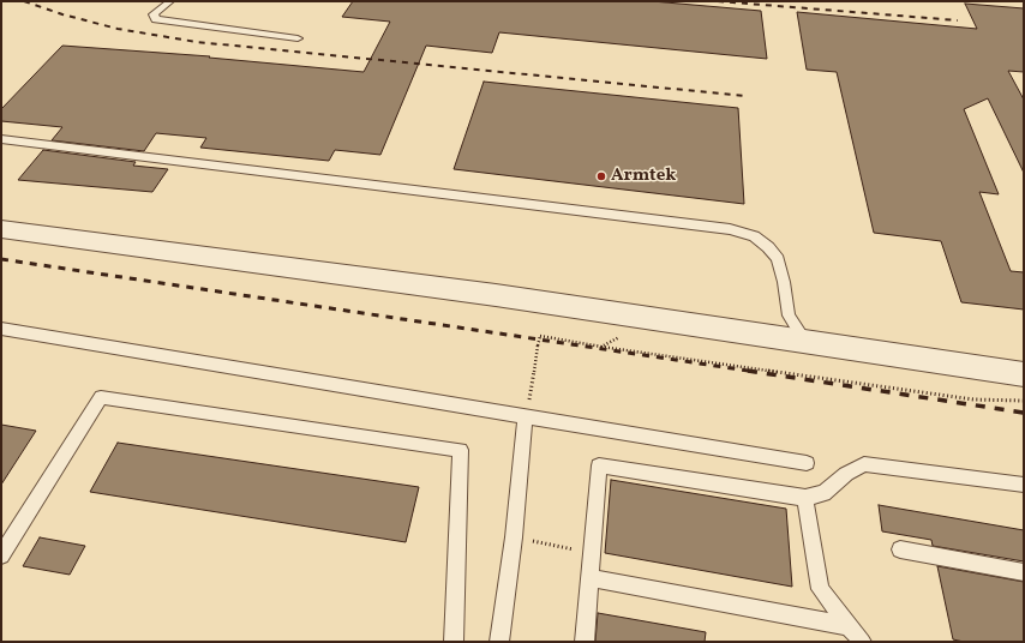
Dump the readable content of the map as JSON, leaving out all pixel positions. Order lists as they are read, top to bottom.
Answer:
{
  "places": ["Armtek"]
}
